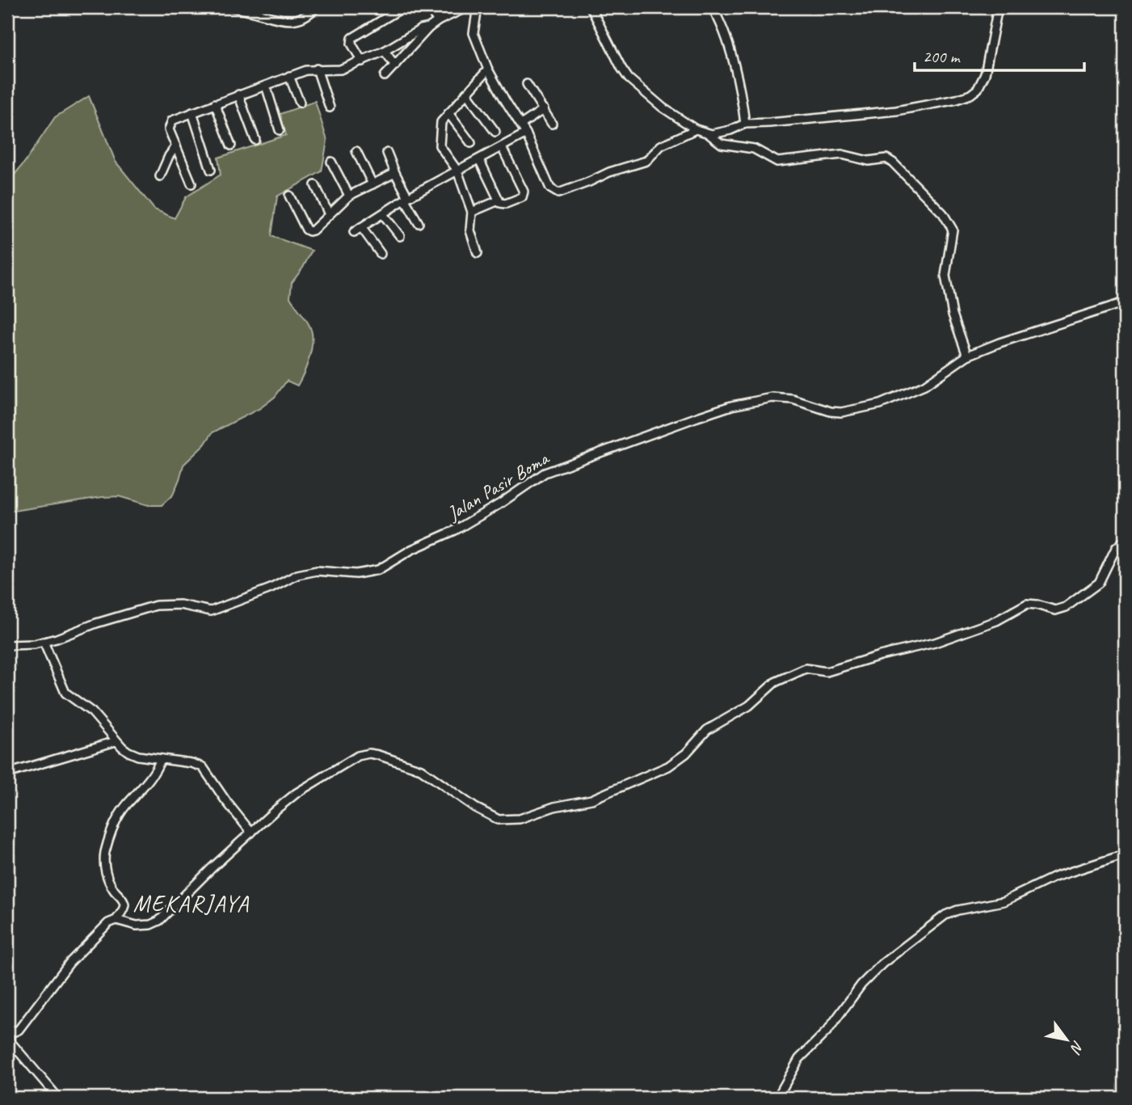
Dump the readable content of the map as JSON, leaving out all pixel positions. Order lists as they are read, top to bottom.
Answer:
{
  "streets": {
    "street": ["Jalan Pasir Boma"]
  },
  "districts": ["MEKARJAYA"],
  "scale_bar": "200 m",
  "north": "bottom right"
}
